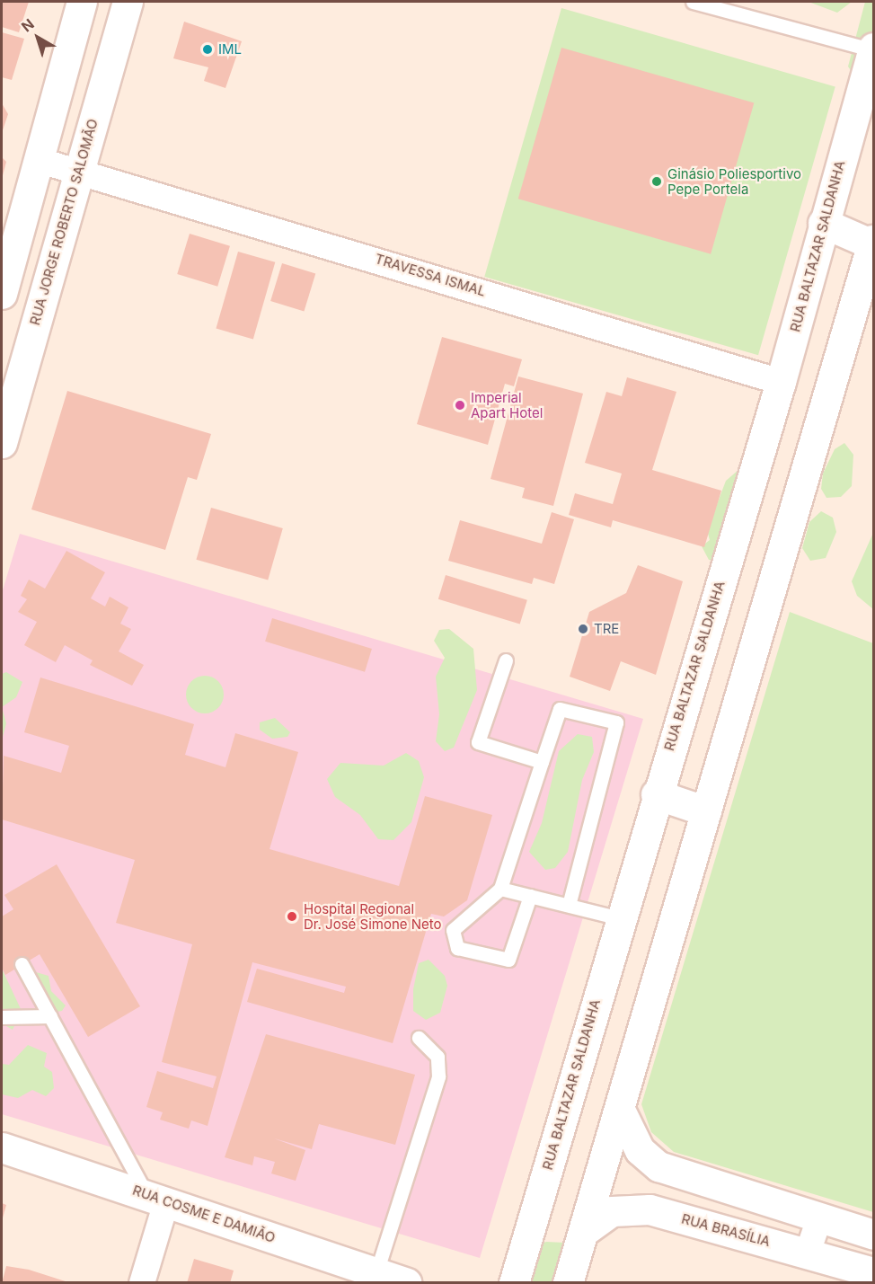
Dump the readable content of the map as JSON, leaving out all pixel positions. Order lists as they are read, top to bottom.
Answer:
{
  "streets": {
    "main road": [
      "RUA JORGE ROBERTO SALOMÃO",
      "RUA BALTAZAR SALDANHA",
      "RUA COSME E DAMIÃO",
      "RUA BRASÍLIA"
    ],
    "street": ["TRAVESSA ISMAL"]
  },
  "crossings": [
    ["RUA JORGE ROBERTO SALOMÃO", "TRAVESSA ISMAL"],
    ["RUA BALTAZAR SALDANHA", "TRAVESSA ISMAL"]
  ],
  "places": [
    "IML",
    "Ginásio Poliesportivo Pepe Portela",
    "Imperial Apart Hotel",
    "TRE",
    "Hospital Regional Dr. José Simone Neto"
  ],
  "north": "top left"
}
